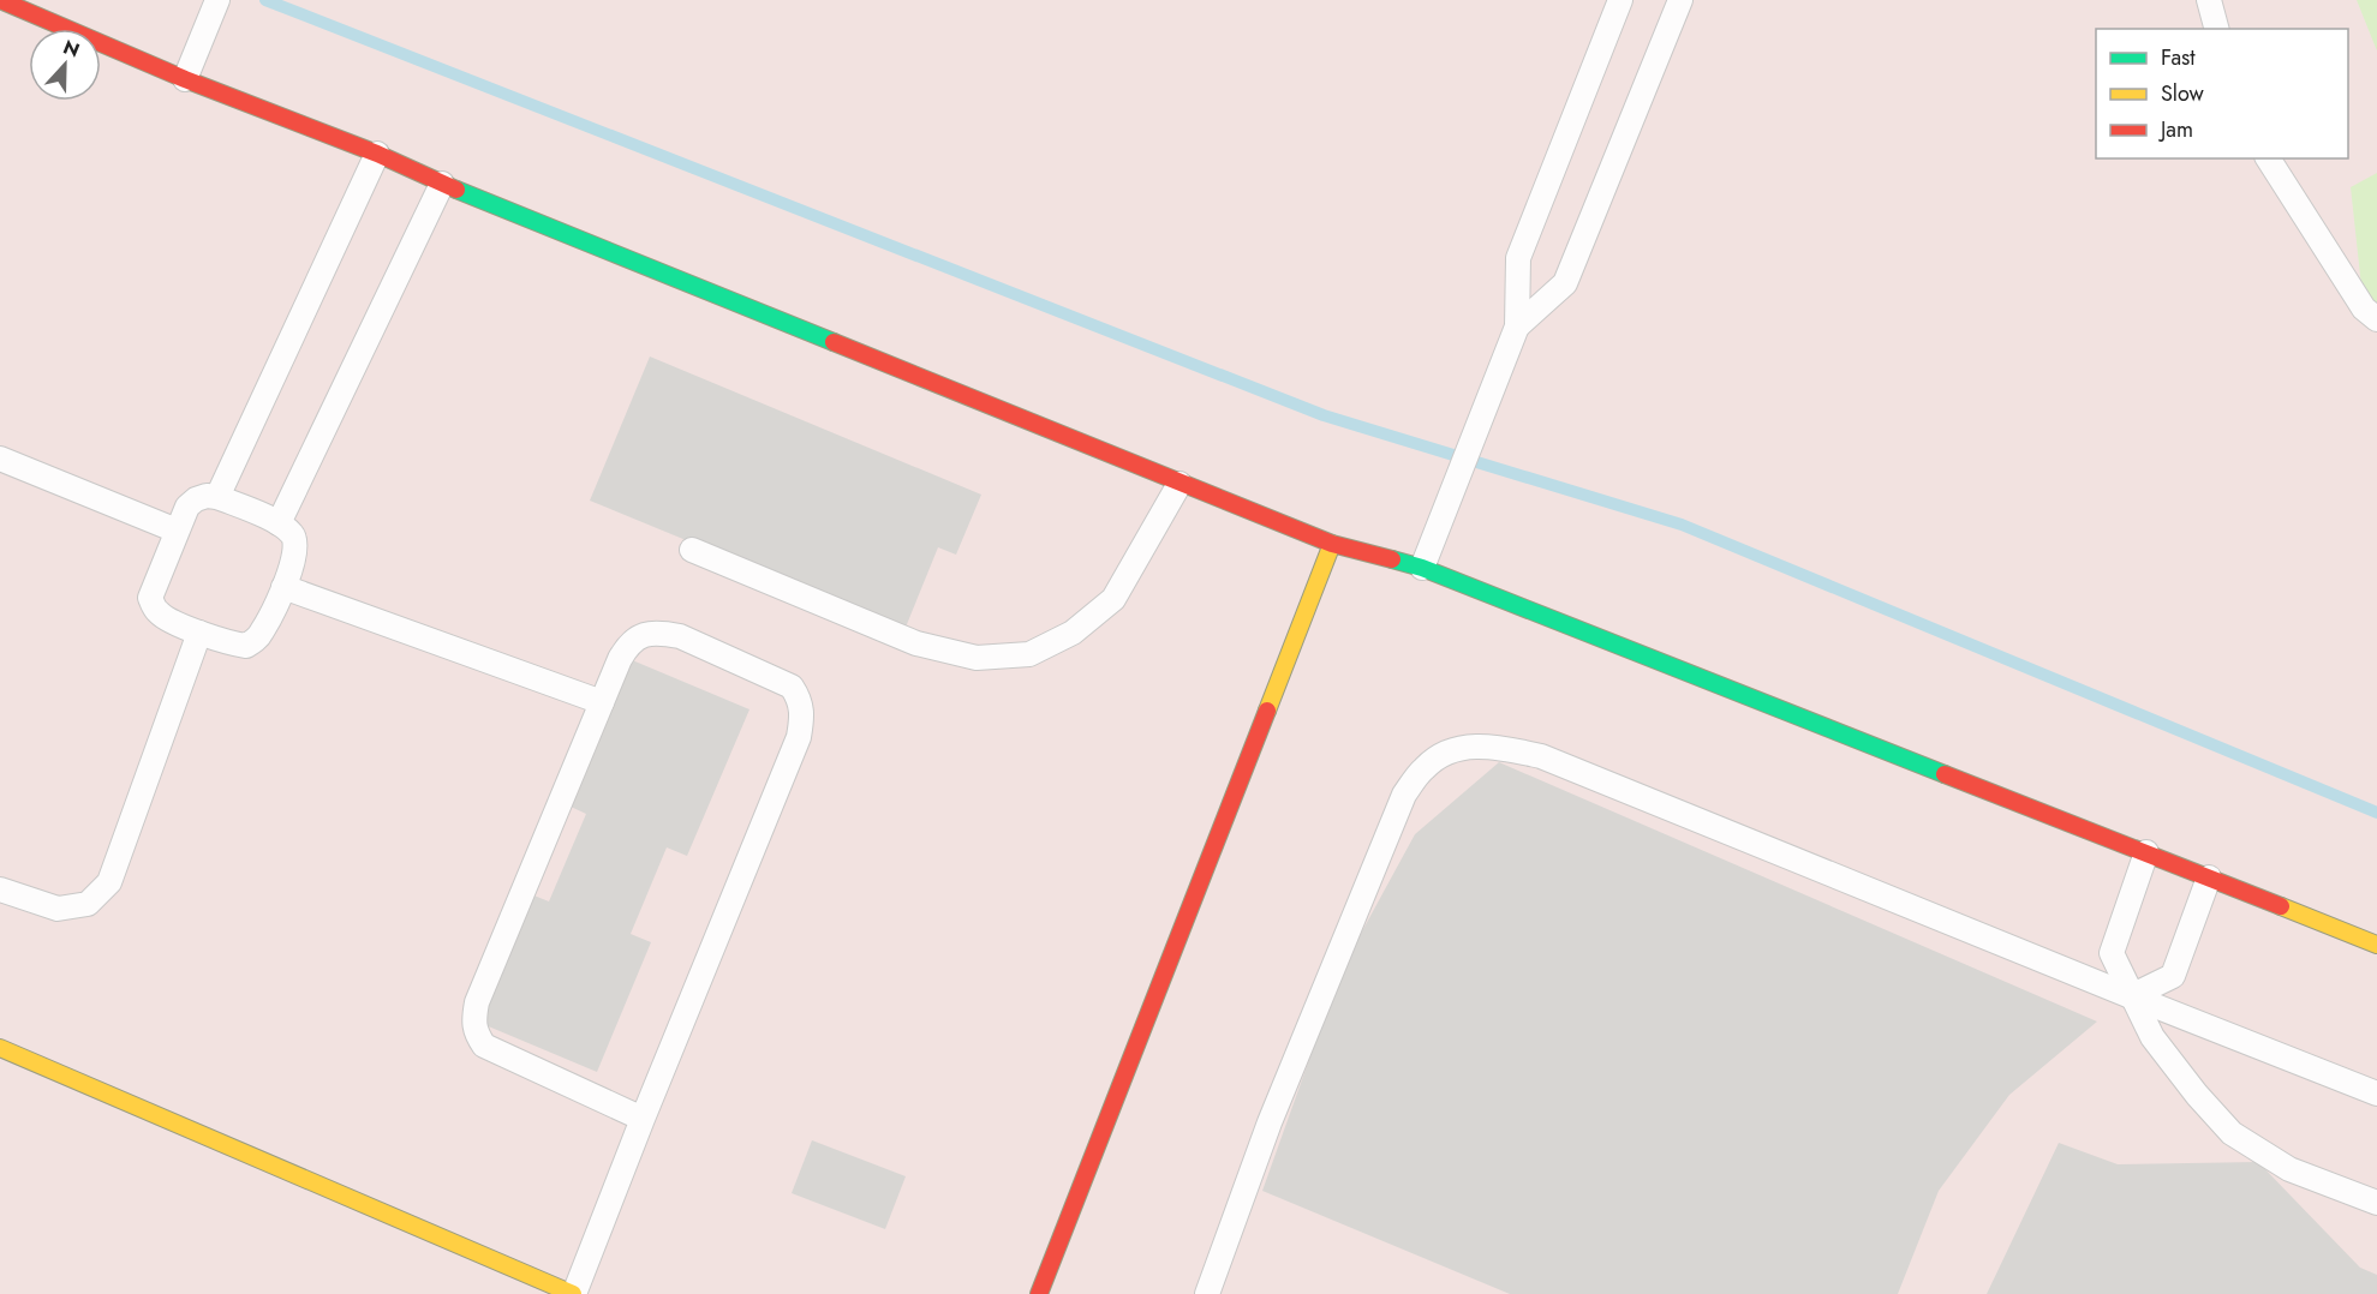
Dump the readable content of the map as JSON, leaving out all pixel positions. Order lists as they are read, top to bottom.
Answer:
{
  "legend": ["Fast", "Slow", "Jam"],
  "north": "top"
}
